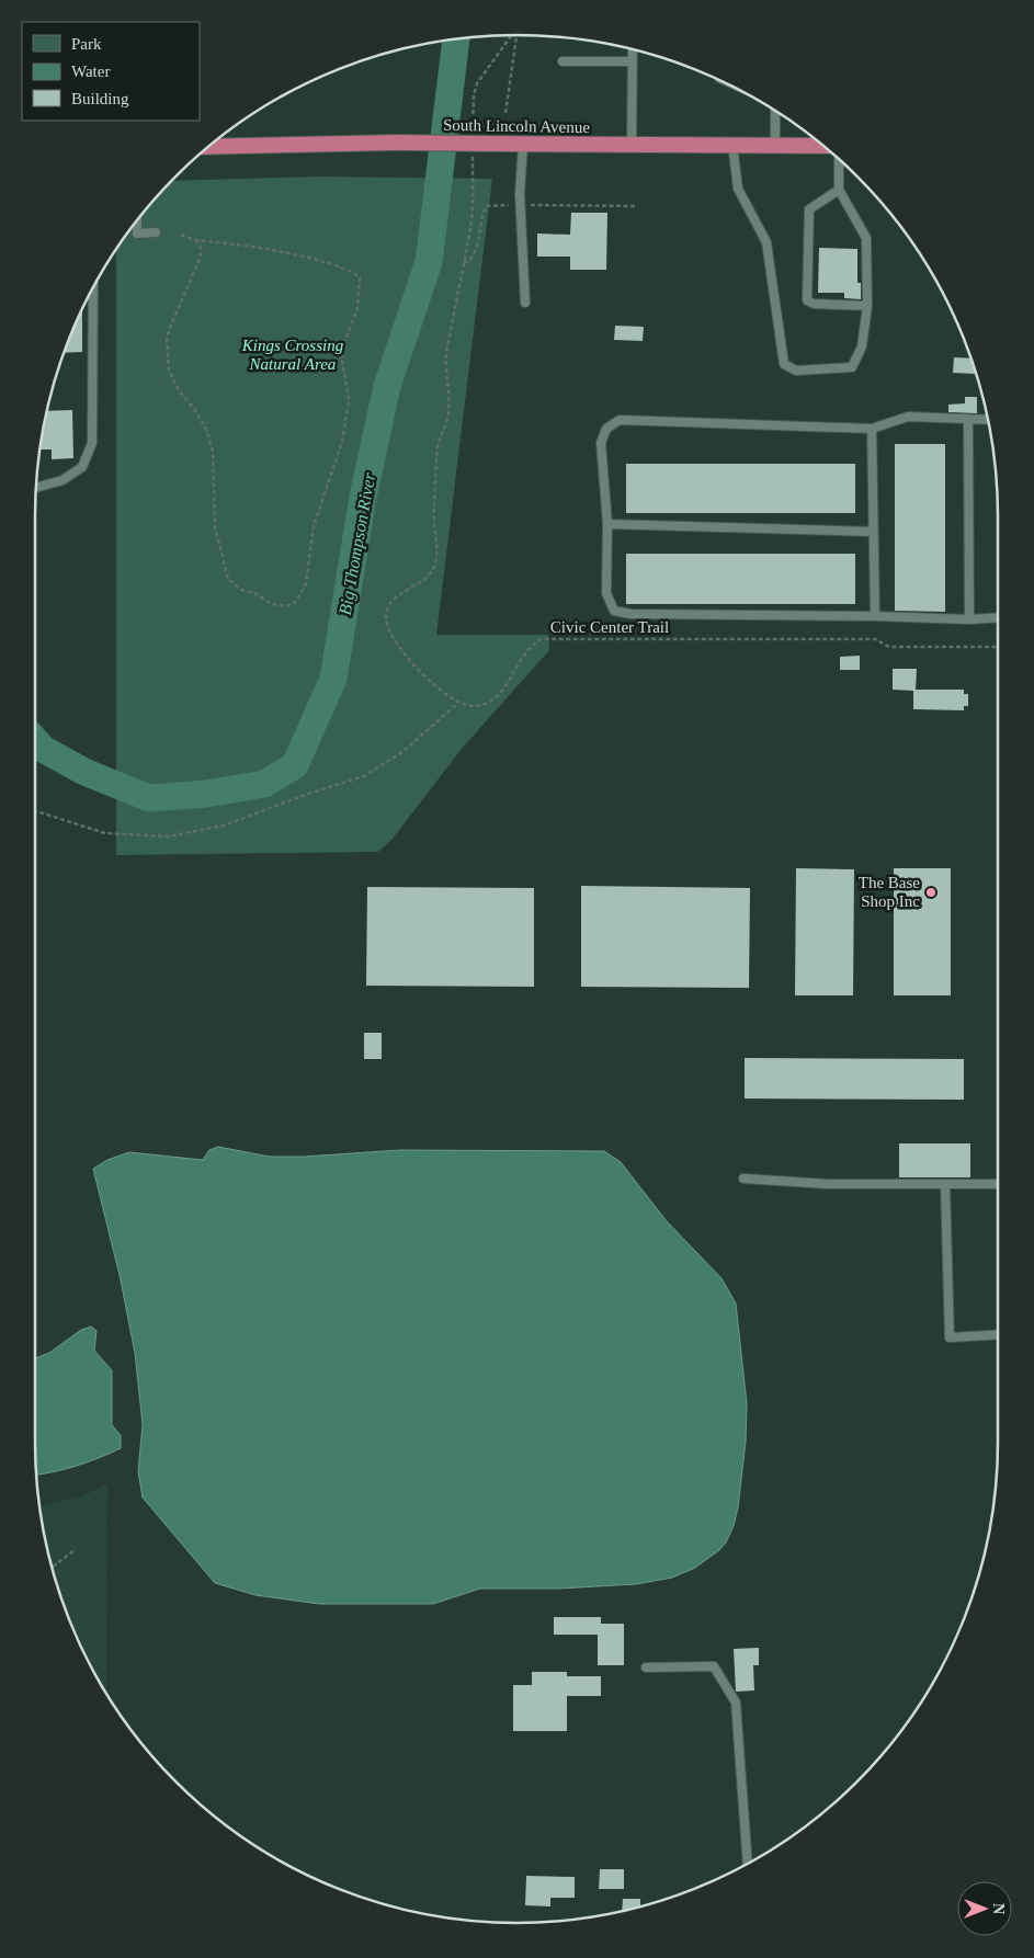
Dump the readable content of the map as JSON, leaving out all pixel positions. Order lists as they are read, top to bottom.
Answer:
{
  "streets": {
    "highway": ["South Lincoln Avenue"],
    "path": ["Civic Center Trail"]
  },
  "water": ["Big Thompson River"],
  "parks": ["Kings Crossing Natural Area"],
  "places": ["The Base Shop Inc"],
  "legend": ["Park", "Water", "Building"],
  "north": "right"
}
